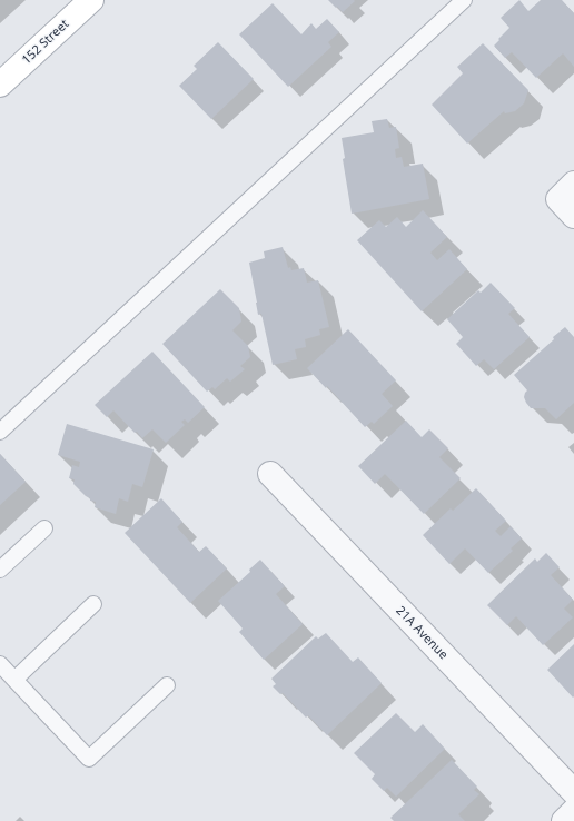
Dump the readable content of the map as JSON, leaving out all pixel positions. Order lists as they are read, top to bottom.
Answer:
{
  "streets": {
    "main road": ["152 Street"],
    "street": ["21A Avenue"]
  }
}
